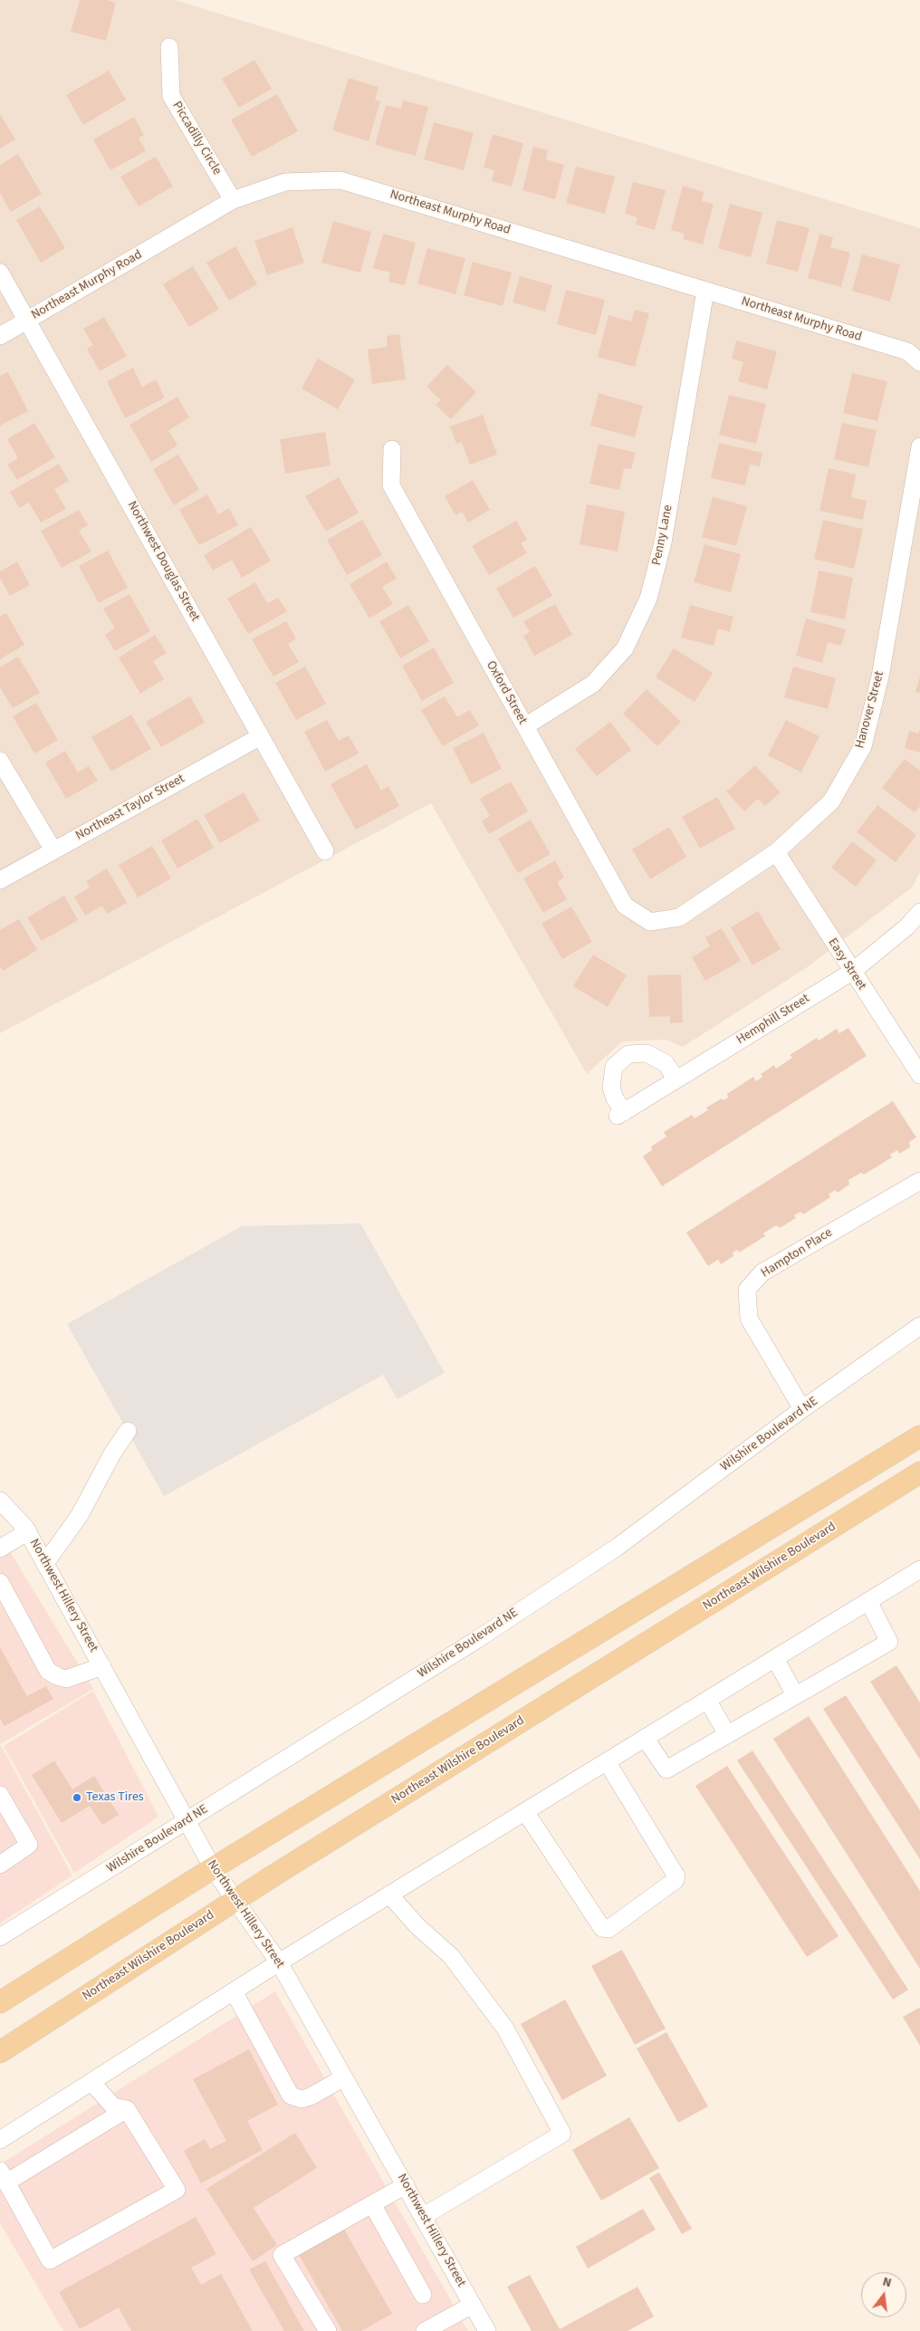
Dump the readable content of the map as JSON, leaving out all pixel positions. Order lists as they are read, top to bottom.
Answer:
{
  "streets": {
    "main road": ["Northeast Wilshire Boulevard"],
    "street": [
      "Piccadilly Circle",
      "Northeast Murphy Road",
      "Penny Lane",
      "Northwest Douglas Street",
      "Oxford Street",
      "Hanover Street",
      "Northeast Taylor Street",
      "Easy Street",
      "Hemphill Street",
      "Hampton Place",
      "Wilshire Boulevard NE",
      "Northwest Hillery Street"
    ]
  },
  "crossings": [
    ["Piccadilly Circle", "Northeast Murphy Road"],
    ["Northeast Murphy Road", "Penny Lane"],
    ["Northeast Murphy Road", "Northwest Douglas Street"],
    ["Penny Lane", "Oxford Street"],
    ["Northwest Douglas Street", "Northeast Taylor Street"],
    ["Oxford Street", "Hanover Street"],
    ["Hanover Street", "Easy Street"],
    ["Easy Street", "Hemphill Street"],
    ["Hampton Place", "Wilshire Boulevard NE"],
    ["Wilshire Boulevard NE", "Northwest Hillery Street"],
    ["Northeast Wilshire Boulevard", "Northwest Hillery Street"]
  ],
  "places": ["Texas Tires"],
  "north": "top"
}
